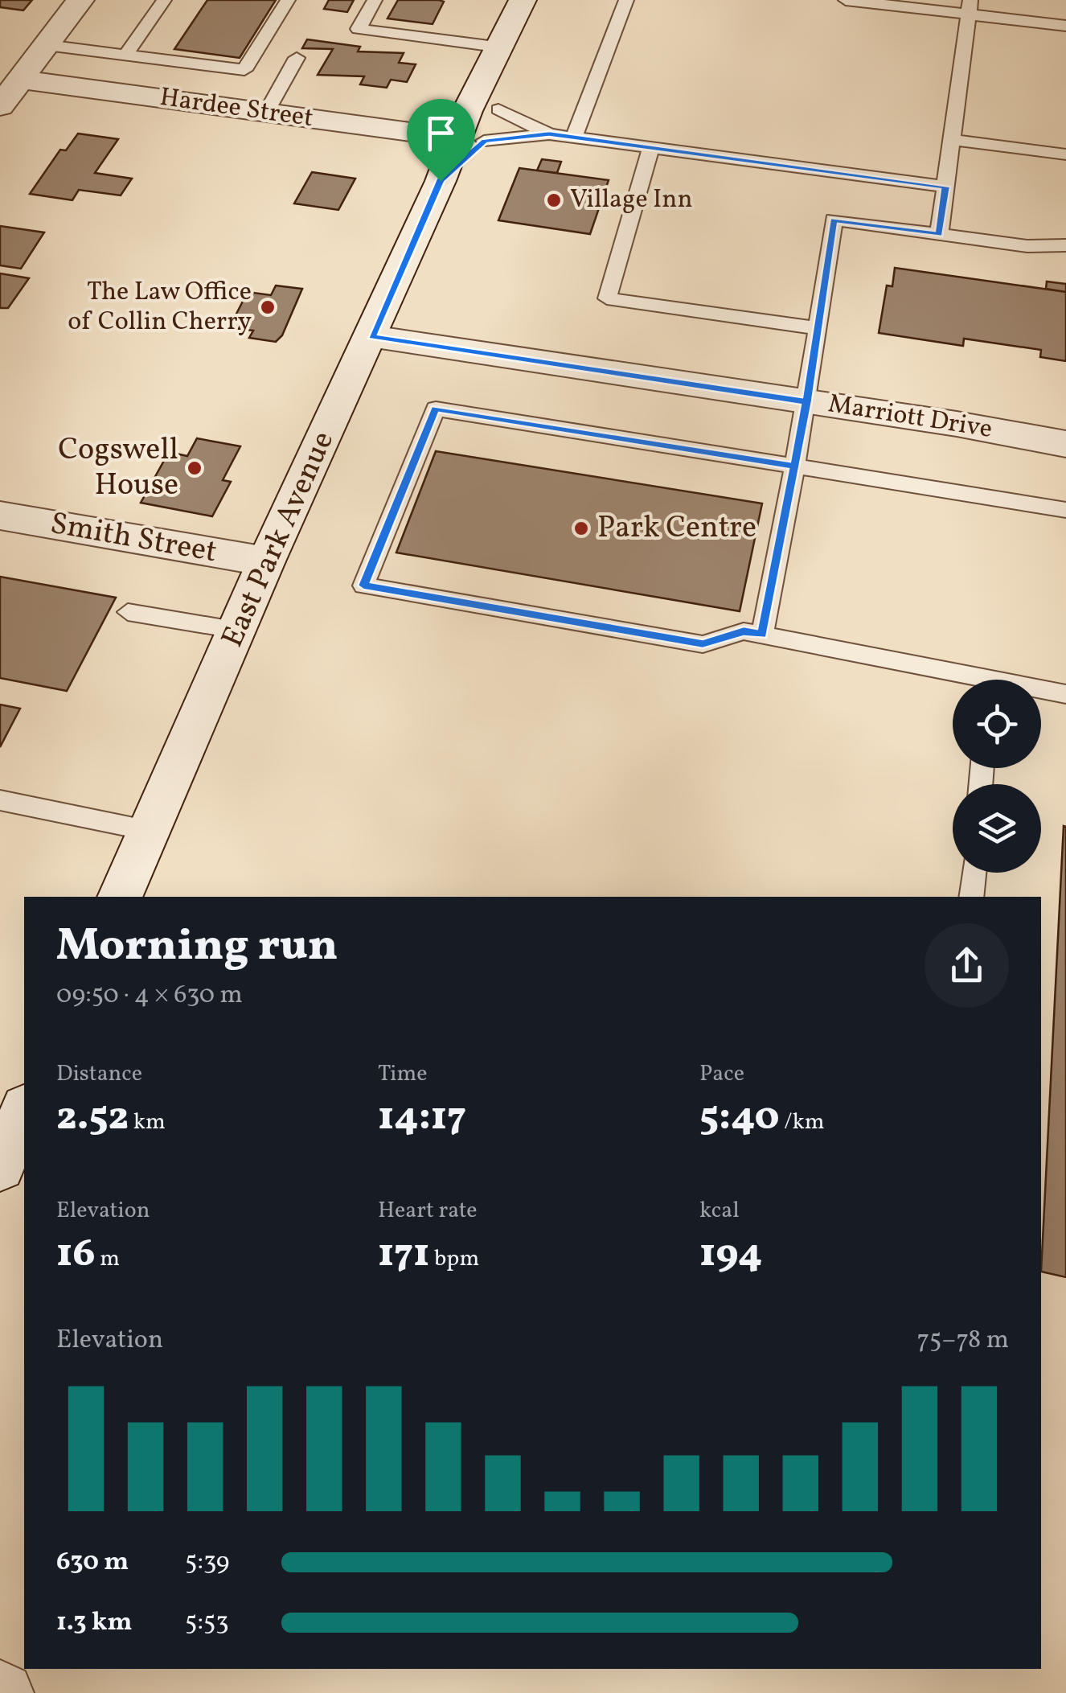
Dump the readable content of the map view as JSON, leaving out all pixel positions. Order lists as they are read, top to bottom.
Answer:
{
  "streets": {
    "street": [
      "Hardee Street",
      "Marriott Drive",
      "Smith Street",
      "East Park Avenue"
    ]
  },
  "crossings": [
    ["Hardee Street", "East Park Avenue"],
    ["Marriott Drive", "East Park Avenue"],
    ["Smith Street", "East Park Avenue"]
  ],
  "places": [
    "Village Inn",
    "The Law Office of Collin Cherry",
    "Cogswell House",
    "Park Centre"
  ],
  "page": {
    "heading": ["Morning run", "09:50 · 4 × 630 m"],
    "stats": [
      ["Distance", "2.52 km"],
      ["Time", "14:17"],
      ["Pace", "5:40 /km"],
      ["Elevation", "16 m"],
      ["Heart rate", "171 bpm"],
      ["kcal", "194"]
    ],
    "chart": ["Elevation", "75–78 m"],
    "list": [
      {
        "name": "630 m",
        "note": "5:39"
      },
      {
        "name": "1.3 km",
        "note": "5:53"
      }
    ]
  }
}
